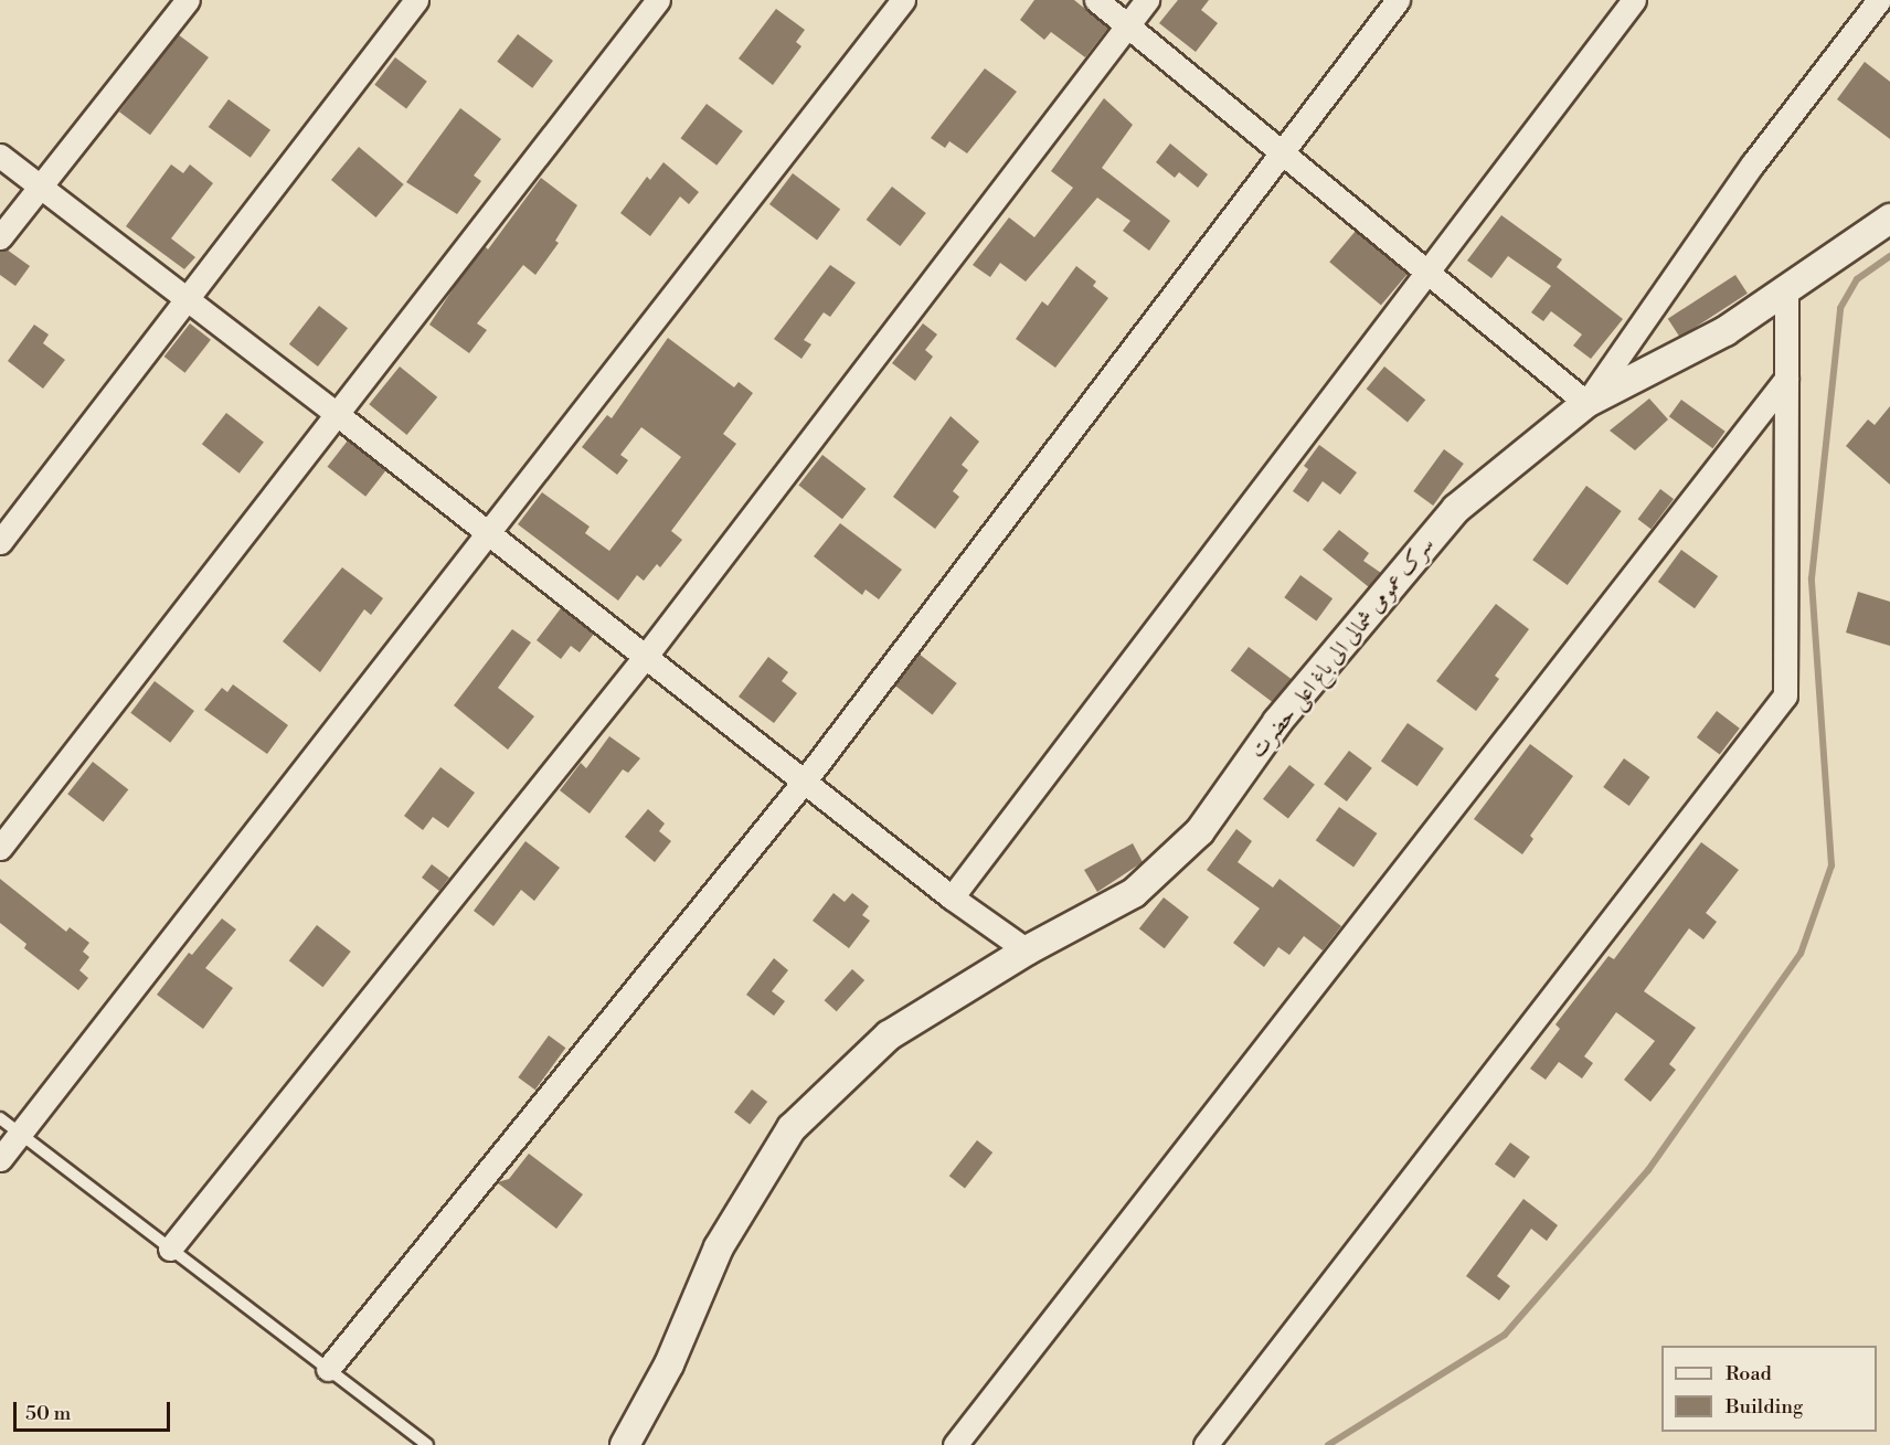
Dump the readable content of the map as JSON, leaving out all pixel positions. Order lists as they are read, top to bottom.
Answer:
{
  "streets": {
    "street": ["سرک عمومی شمالی الی باغ اعلی حضرت"]
  },
  "legend": ["Road", "Building"],
  "scale_bar": "50 m"
}
